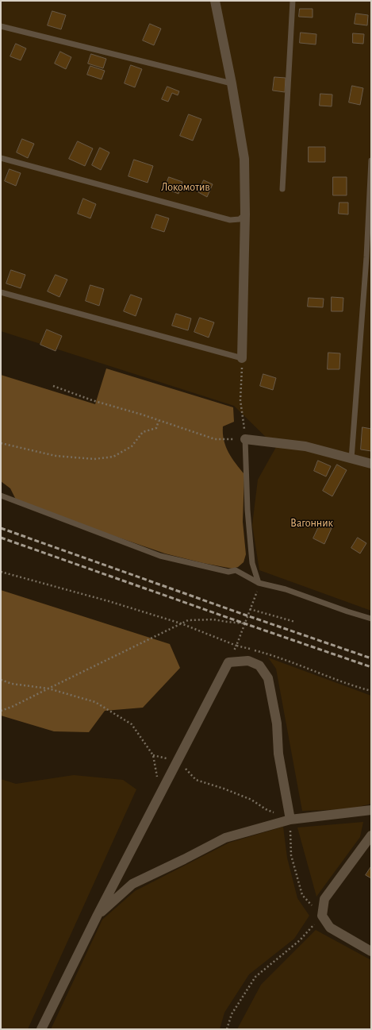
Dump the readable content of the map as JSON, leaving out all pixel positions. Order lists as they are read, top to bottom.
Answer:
{
  "parks": ["Локомотив", "Вагонник"]
}
